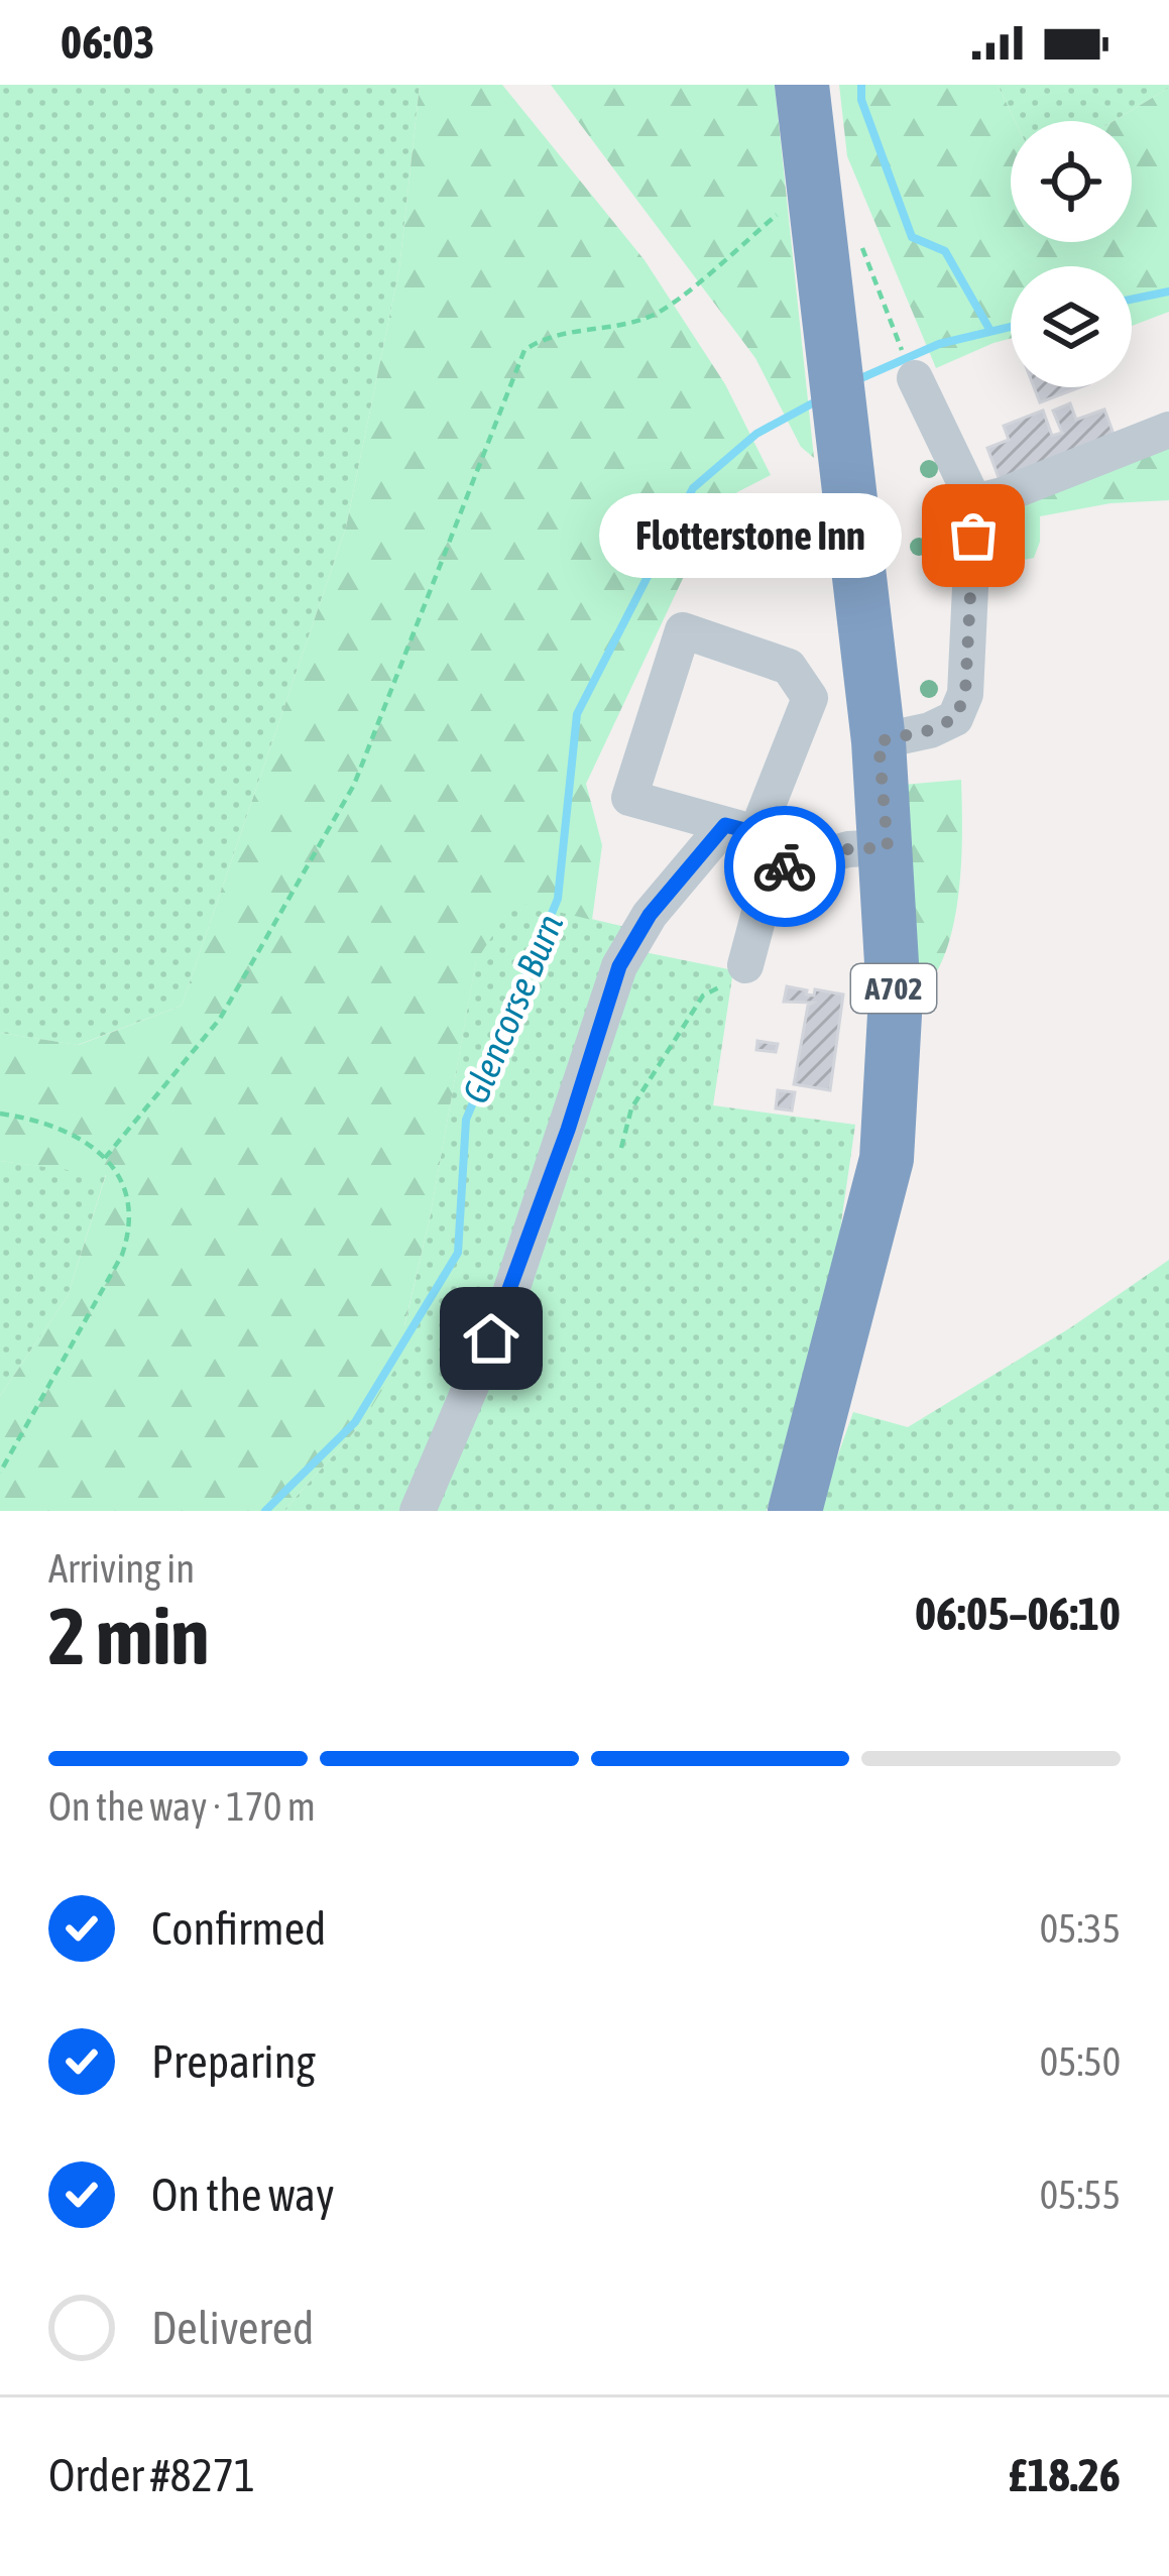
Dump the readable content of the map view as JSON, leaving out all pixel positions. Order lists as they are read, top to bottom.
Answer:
{
  "streets": {
    "highway": ["A702"]
  },
  "water": ["Glencorse Burn"],
  "places": ["Flotterstone Inn"],
  "page": {
    "status": "06:03",
    "bubble": "Flotterstone Inn",
    "heading": ["2 min", "Arriving in", "06:05–06:10"],
    "panel": ["Order #8271", "£18.26"],
    "bar": "On the way · 170 m",
    "list": [
      ["Confirmed", "05:35"],
      ["Preparing", "05:50"],
      ["On the way", "05:55"],
      "Delivered"
    ]
  }
}
